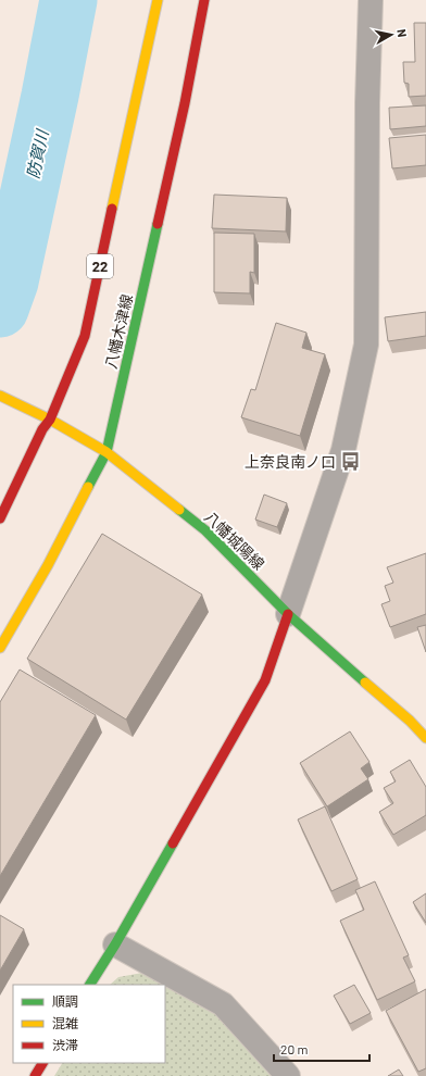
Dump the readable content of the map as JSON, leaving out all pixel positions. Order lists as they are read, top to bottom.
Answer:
{
  "streets": {
    "main road": ["22", "八幡木津線", "八幡城陽線"]
  },
  "crossings": [
    ["22", "八幡城陽線"],
    ["八幡木津線", "八幡城陽線"]
  ],
  "water": ["防賀川"],
  "places": {
    "bus stop": ["上奈良南ノ口"]
  },
  "legend": ["順調", "混雑", "渋滞"],
  "scale_bar": "20 m",
  "north": "right"
}
